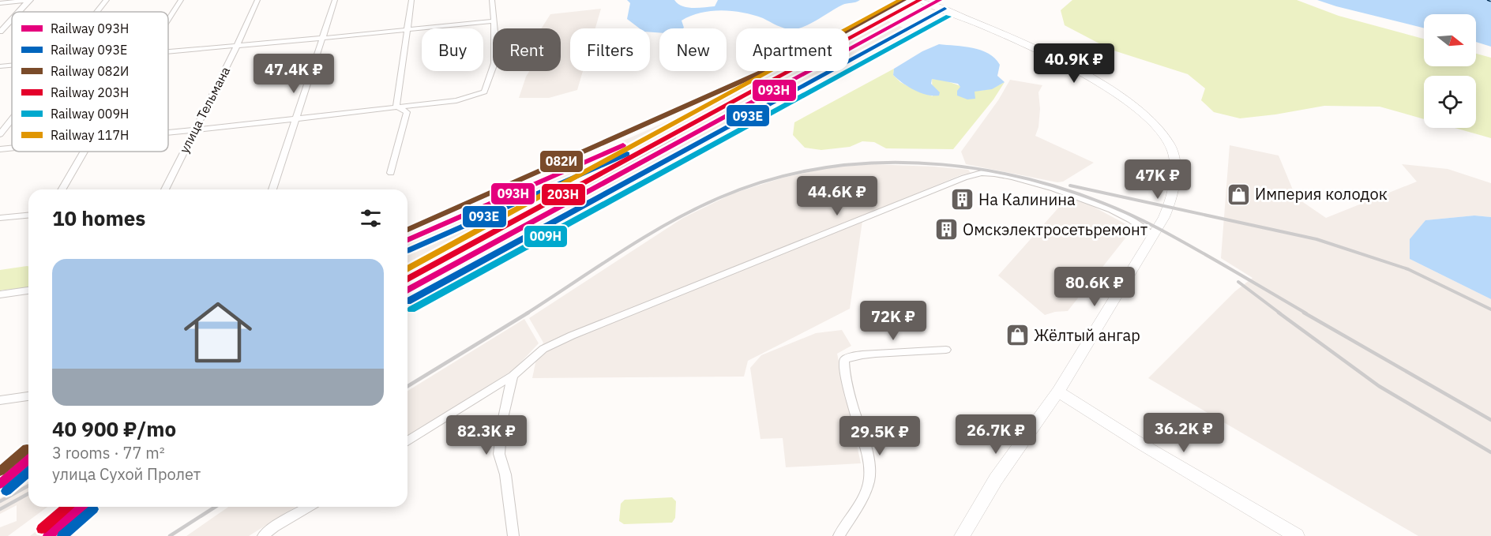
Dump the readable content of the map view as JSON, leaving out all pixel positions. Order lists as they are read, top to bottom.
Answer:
{
  "streets": {
    "street": ["улица Тельмана"]
  },
  "places": {
    "shop": ["Империя колодок", "Жёлтый ангар"],
    "building": ["На Калинина", "Омскэлектросетьремонт"]
  },
  "lines": [
    "rail line 093Н",
    "rail line 082И",
    "rail line 203Н",
    "rail line 117Н",
    "rail line 093Е",
    "rail line 009Н"
  ],
  "legend": [
    "Railway 093Н",
    "Railway 093Е",
    "Railway 082И",
    "Railway 203Н",
    "Railway 009Н",
    "Railway 117Н"
  ],
  "north": "right",
  "page": {
    "chip": [
      "Buy",
      "Rent",
      "Filters",
      "New",
      "Apartment"
    ],
    "price": [
      "40.9K ₽",
      "47.4K ₽",
      "47K ₽",
      "44.6K ₽",
      "80.6K ₽",
      "72K ₽",
      "36.2K ₽",
      "26.7K ₽",
      "82.3K ₽",
      "29.5K ₽"
    ],
    "heading": "10 homes",
    "list": [
      {
        "name": "40 900 ₽/mo",
        "note": "3 rooms · 77 m² · улица Сухой Пролет"
      }
    ]
  }
}
